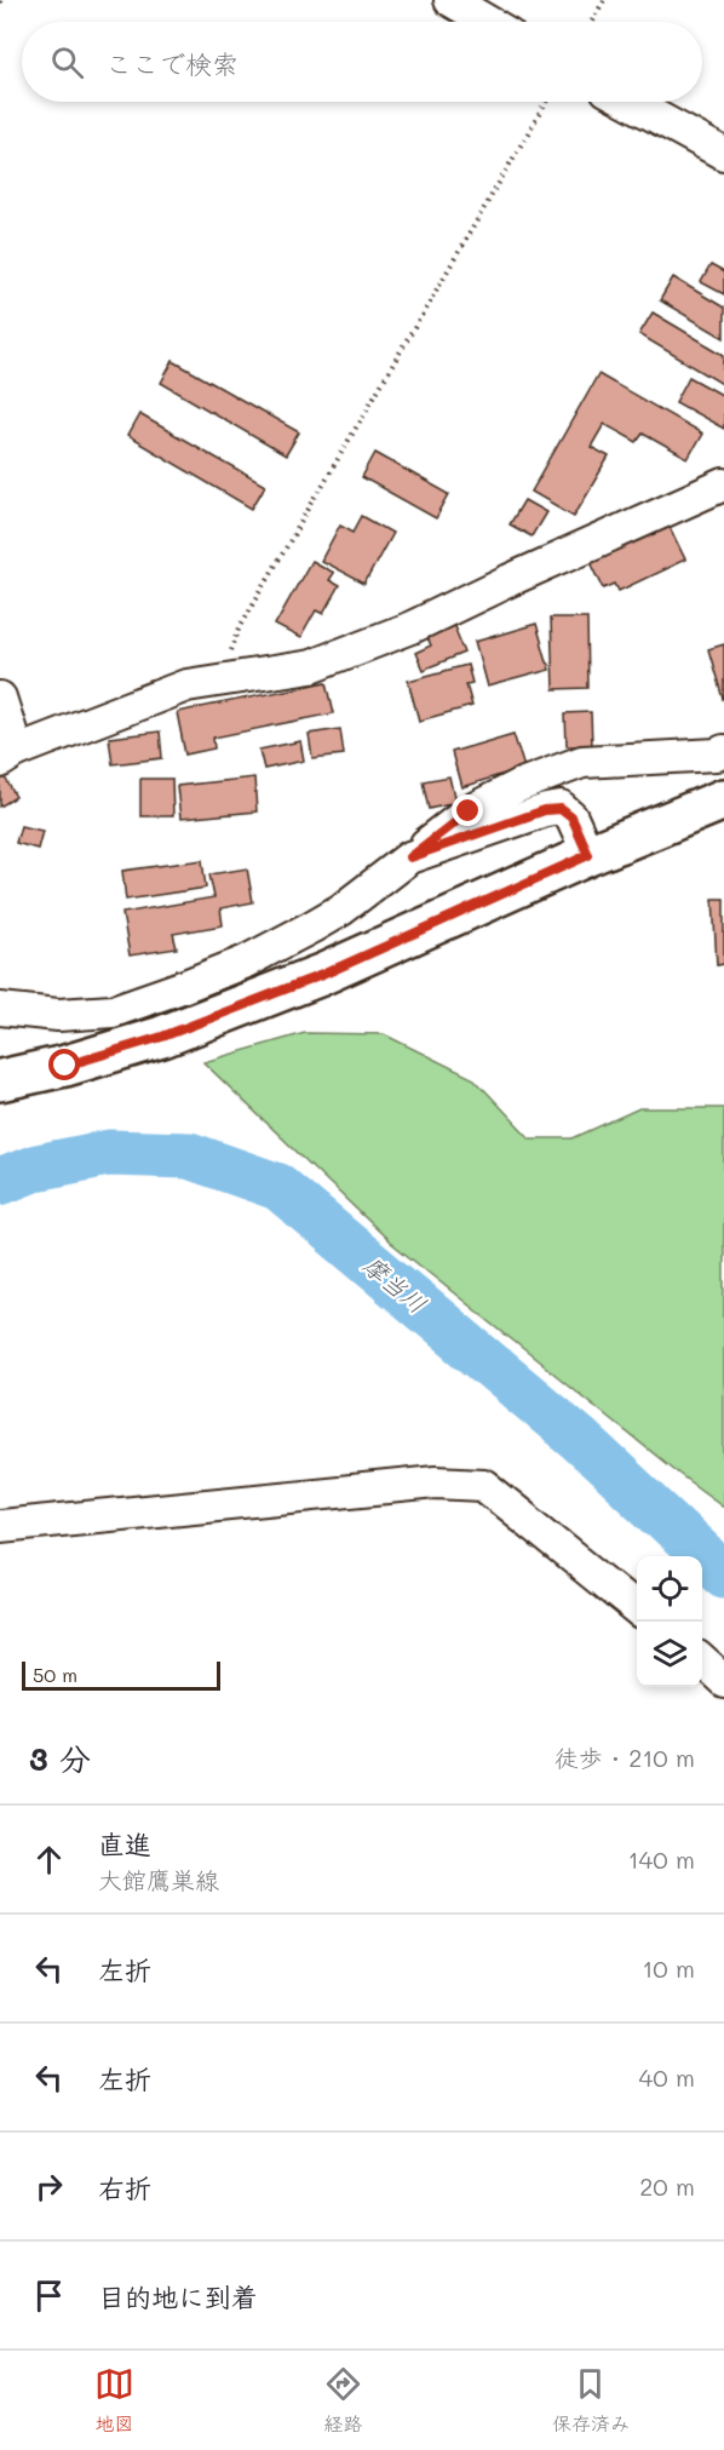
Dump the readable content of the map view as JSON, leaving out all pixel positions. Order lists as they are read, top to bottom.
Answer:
{
  "water": ["摩当川"],
  "scale_bar": "50 m",
  "page": {
    "search": "ここで検索",
    "scale": "50 m",
    "heading": ["3 分", "徒歩 · 210 m"],
    "list": [
      ["直進", "大館鷹巣線", "140 m"],
      ["左折", "10 m"],
      ["左折", "40 m"],
      ["右折", "20 m"],
      "目的地に到着"
    ],
    "nav": ["地図", "経路", "保存済み"]
  }
}
